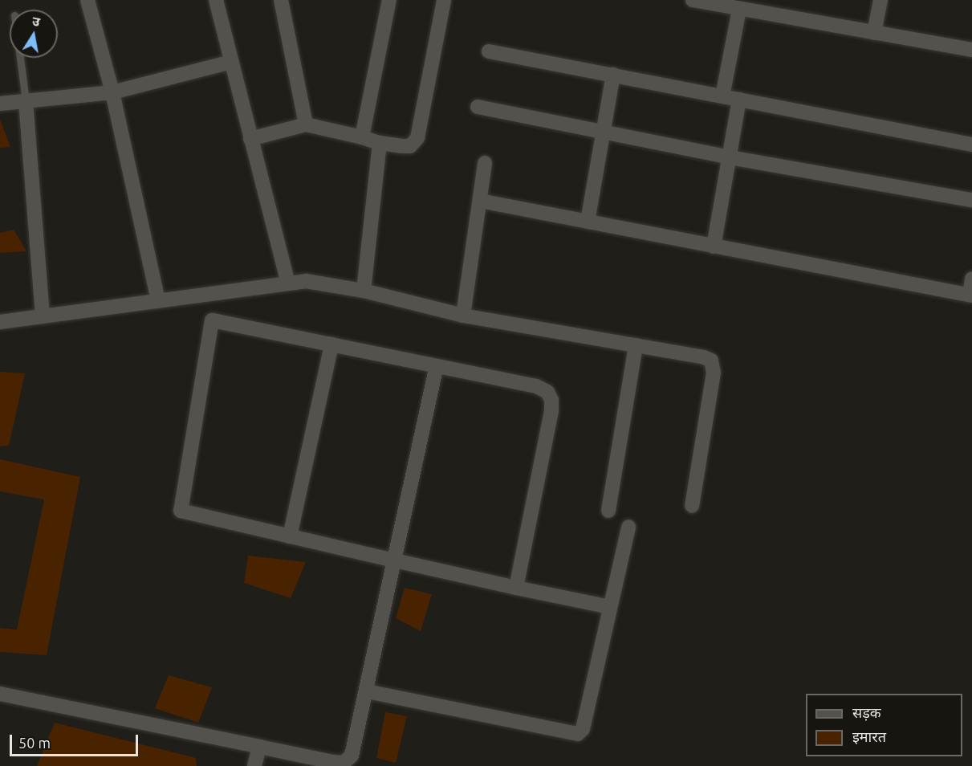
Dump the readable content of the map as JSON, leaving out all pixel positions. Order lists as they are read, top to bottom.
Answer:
{
  "legend": ["सड़क", "इमारत"],
  "scale_bar": "50 m",
  "north": "top"
}
